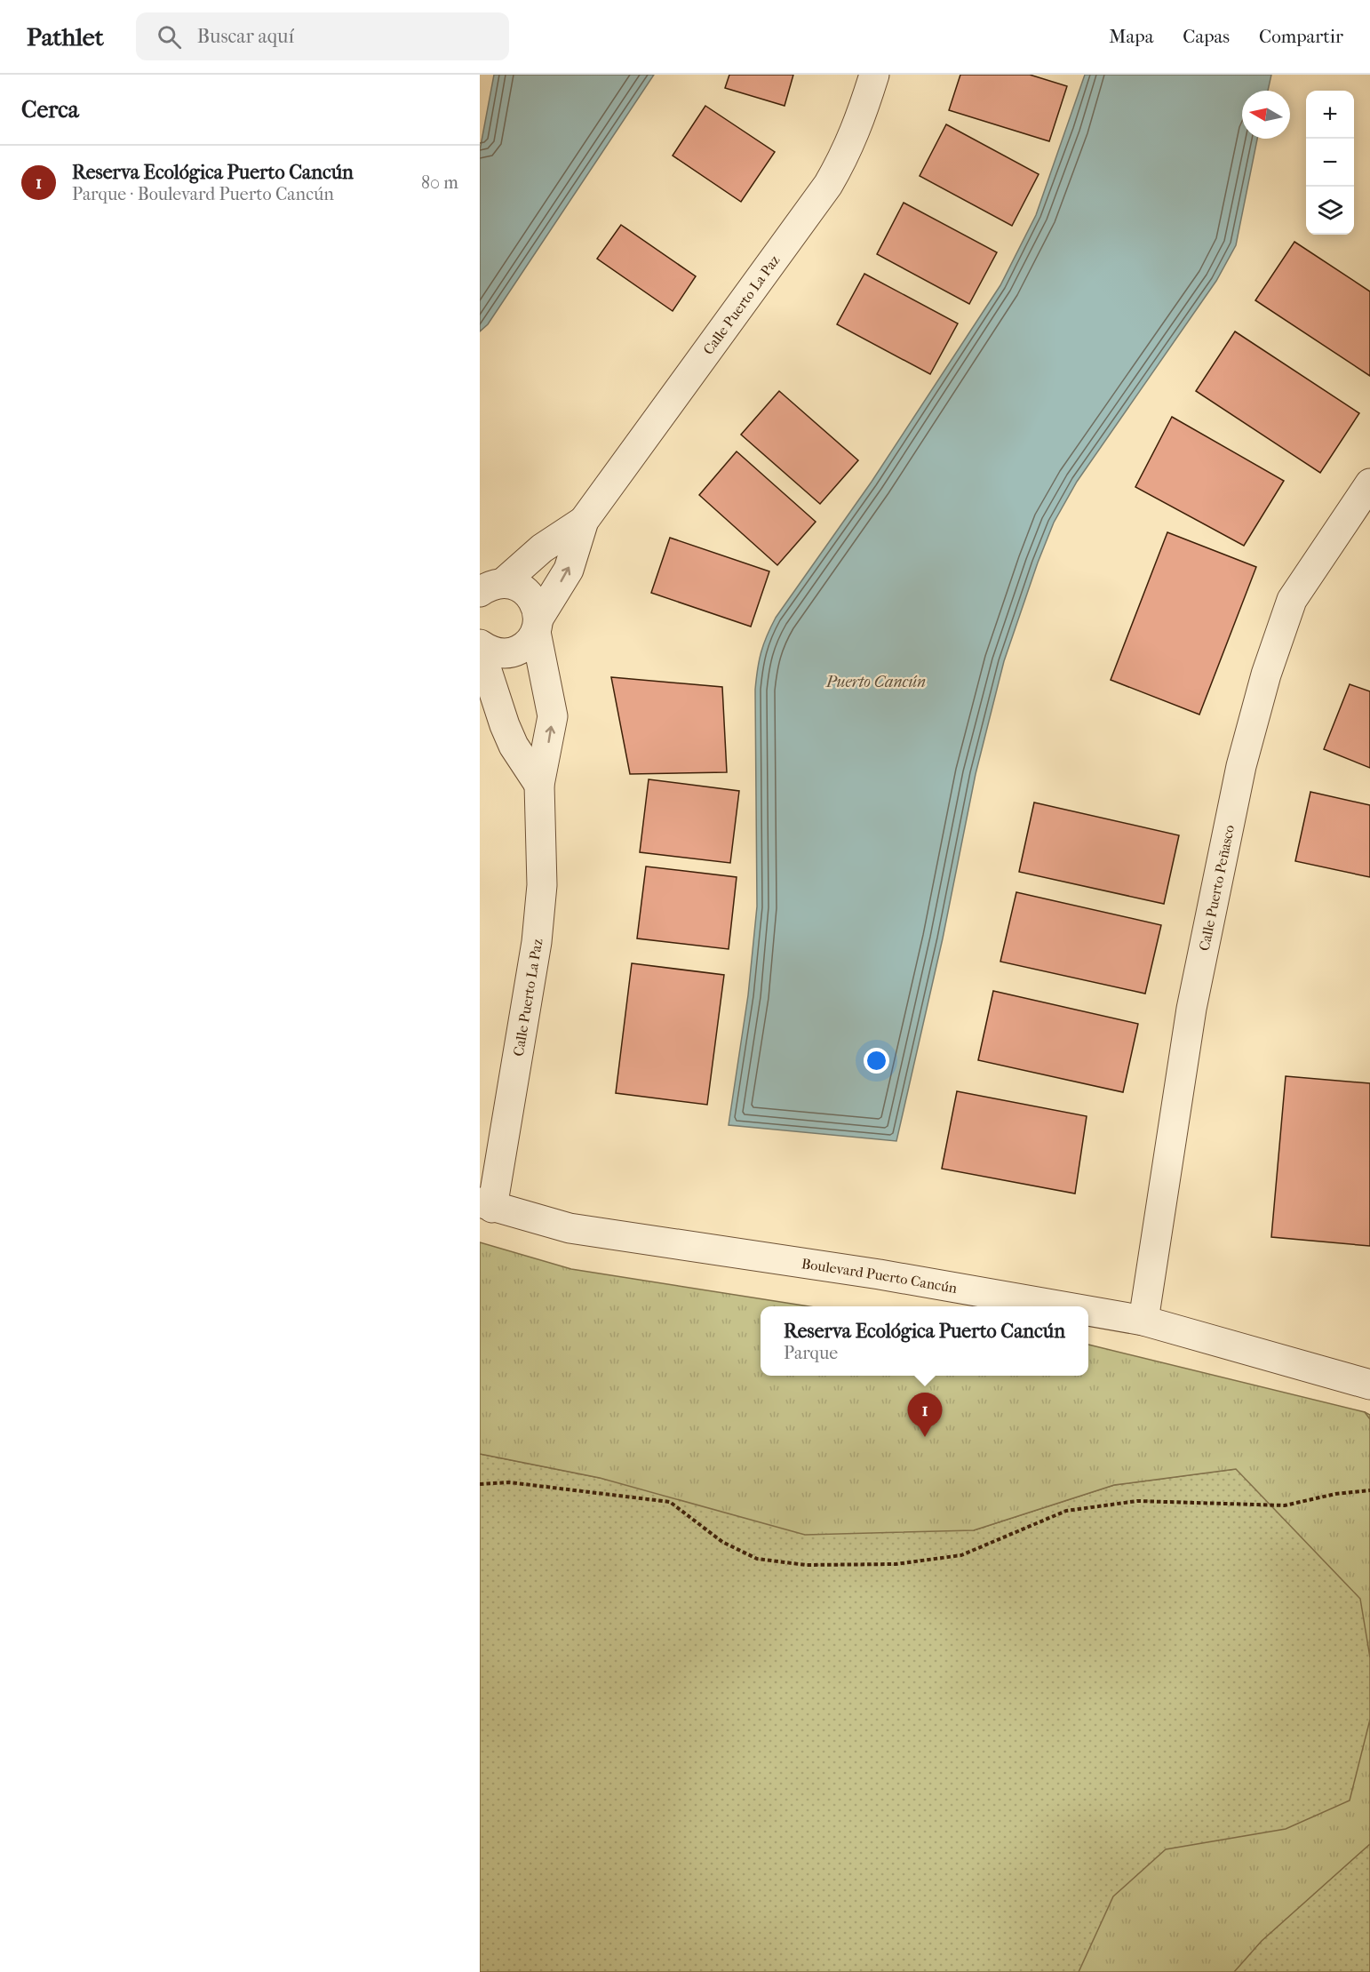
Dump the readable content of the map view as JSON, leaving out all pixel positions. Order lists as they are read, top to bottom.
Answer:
{
  "streets": {
    "street": ["Calle Puerto La Paz", "Calle Puerto Peñasco", "Boulevard Puerto Cancún"]
  },
  "crossings": [
    ["Calle Puerto La Paz", "Boulevard Puerto Cancún"],
    ["Calle Puerto Peñasco", "Boulevard Puerto Cancún"]
  ],
  "water": ["Puerto Cancún"],
  "north": "left",
  "page": {
    "header": "Pathlet",
    "search": "Buscar aquí",
    "nav": ["Mapa", "Capas", "Compartir"],
    "heading": "Cerca",
    "map_buttons": ["+", "−"],
    "list": [
      {
        "mark": "1",
        "name": "Reserva Ecológica Puerto Cancún",
        "note": "Parque · Boulevard Puerto Cancún",
        "value": "80 m"
      }
    ],
    "popup": ["Reserva Ecológica Puerto Cancún", "Parque"],
    "pins": "1"
  }
}
